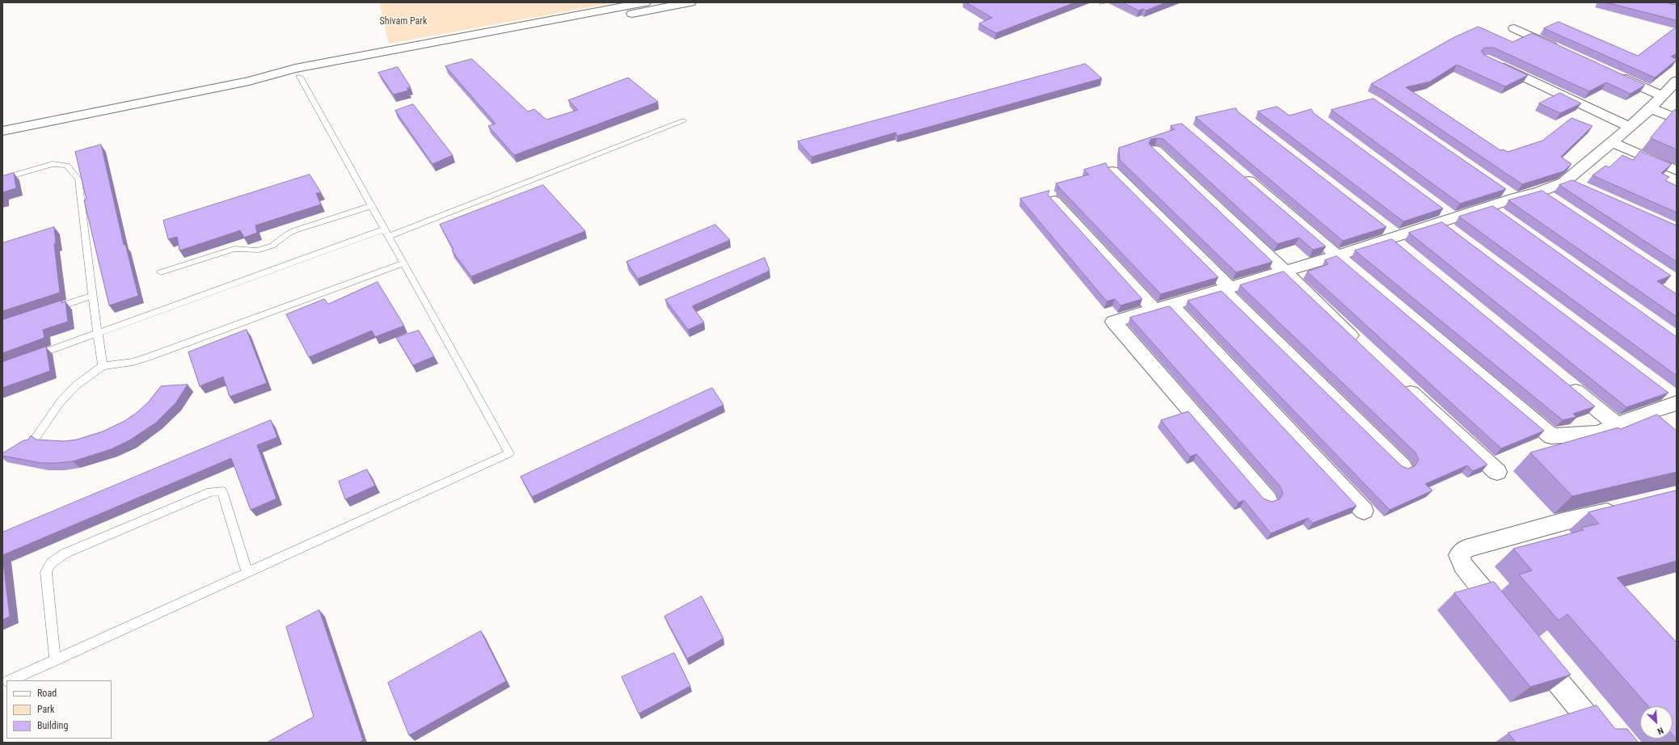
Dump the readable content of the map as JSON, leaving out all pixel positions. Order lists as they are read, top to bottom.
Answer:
{
  "parks": ["Shivam Park"],
  "legend": ["Road", "Park", "Building"],
  "north": "bottom right"
}
